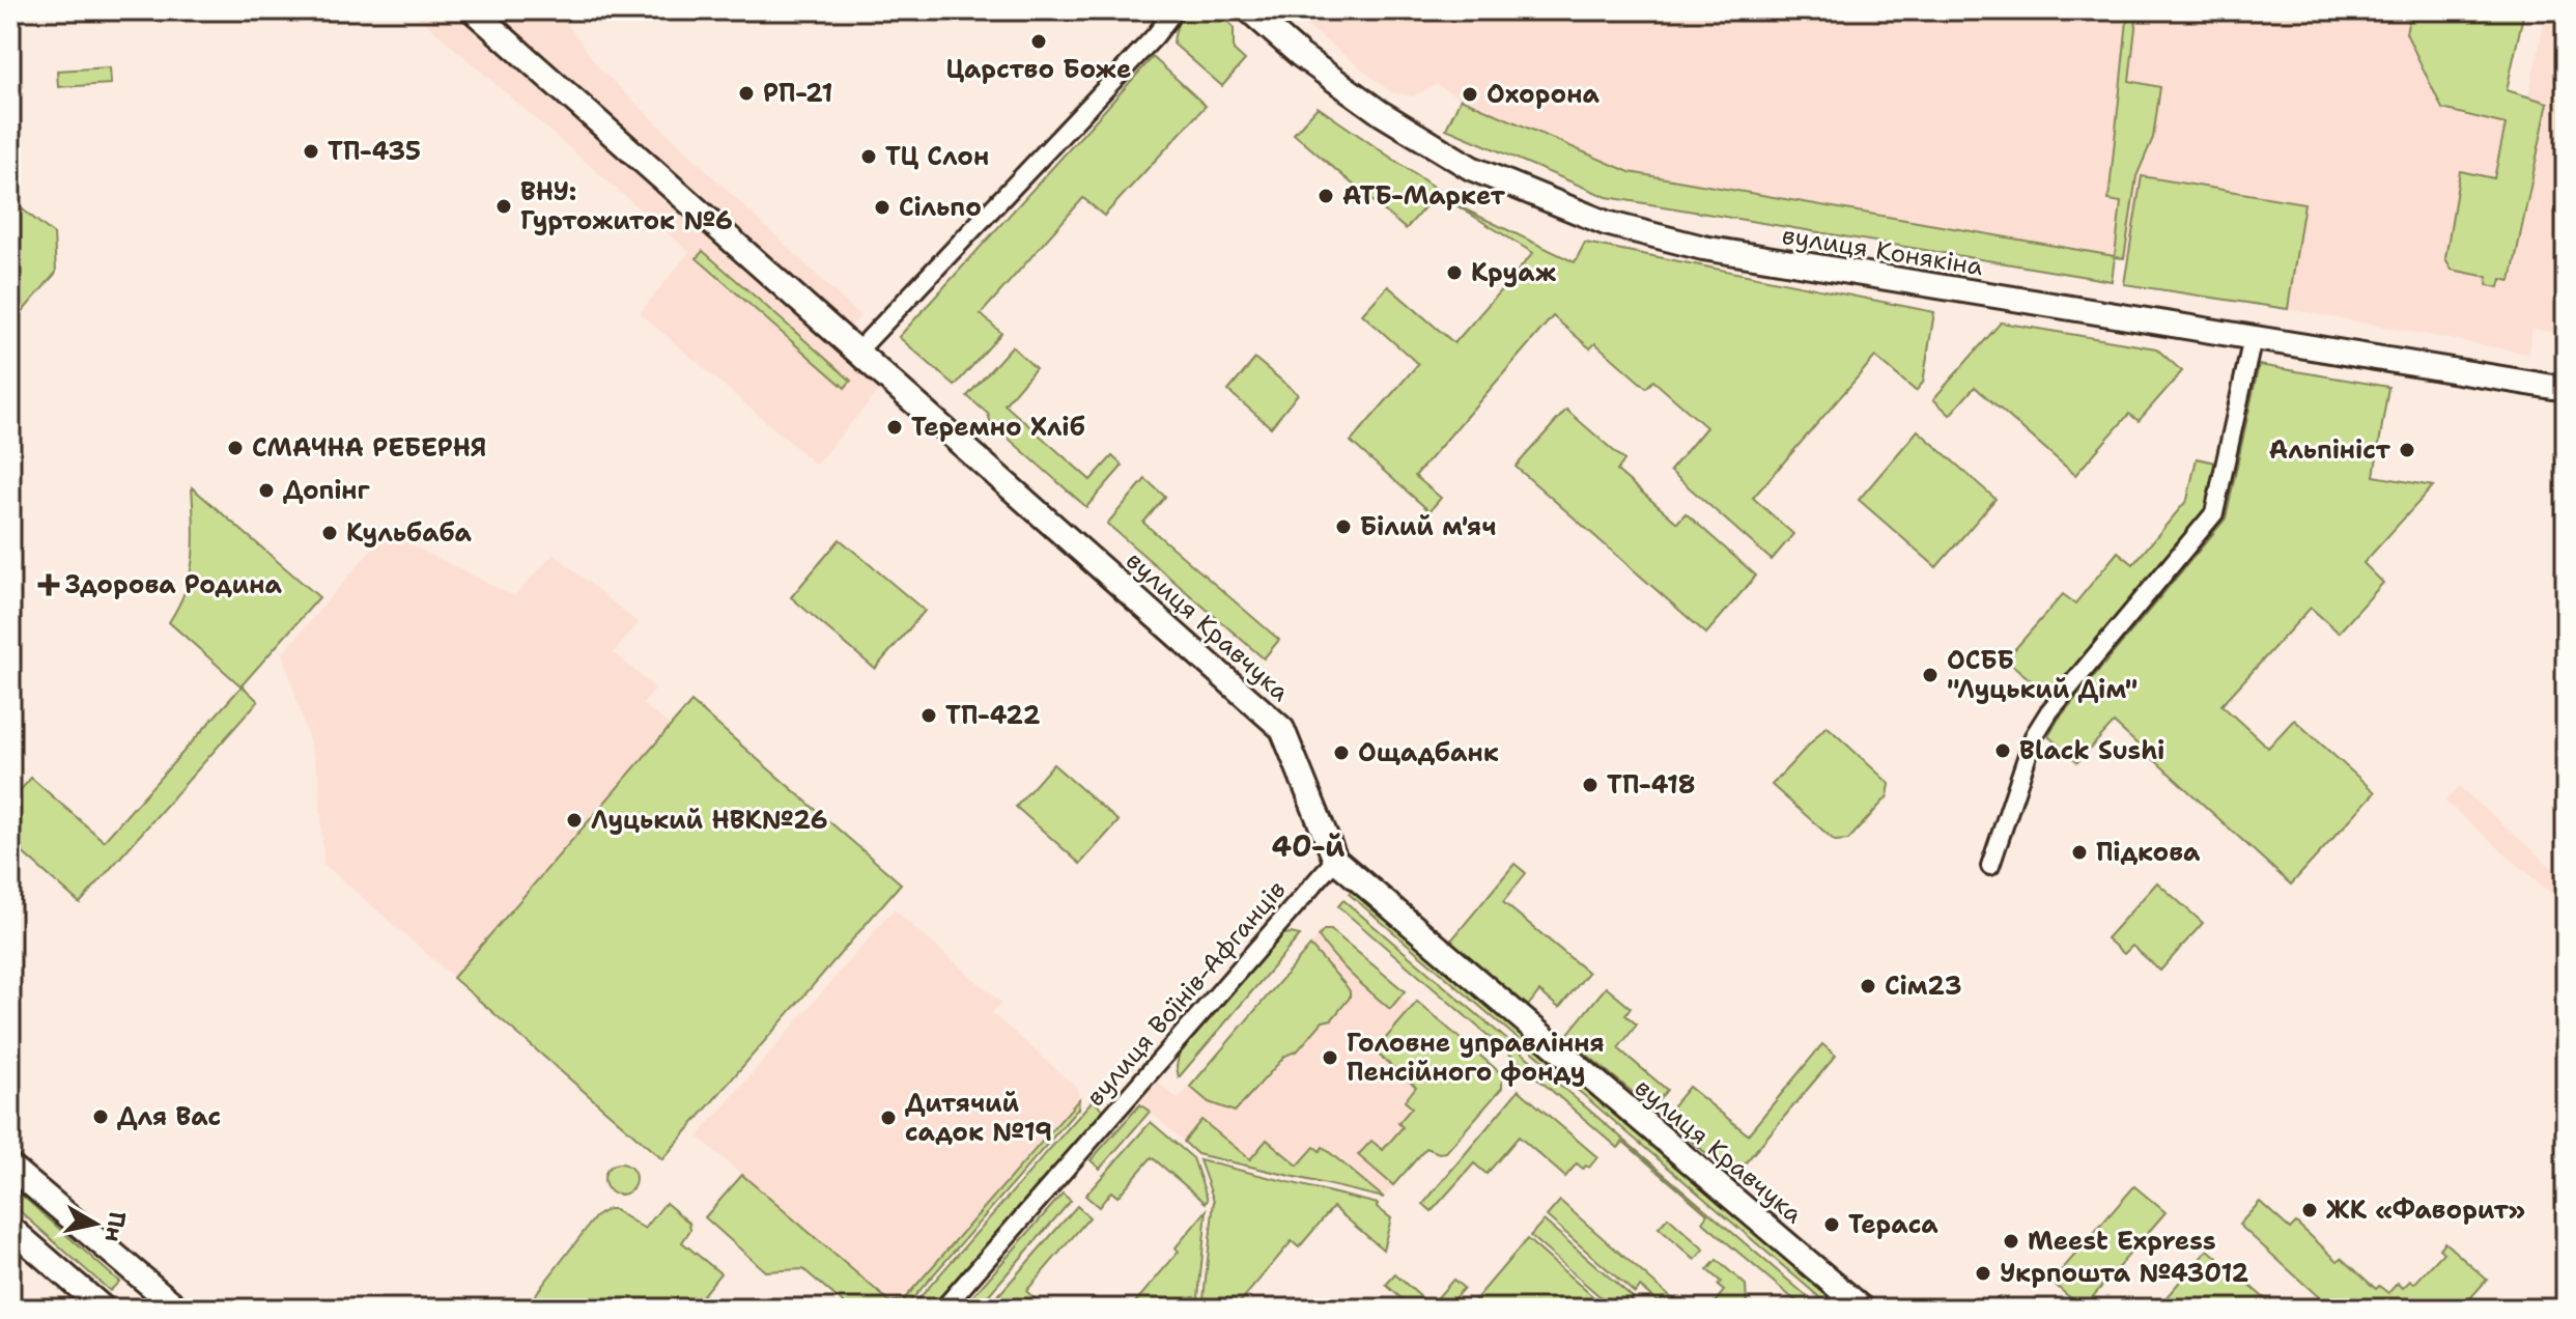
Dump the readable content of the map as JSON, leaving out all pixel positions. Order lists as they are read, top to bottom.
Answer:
{
  "streets": {
    "street": ["вулиця Конякіна", "вулиця Кравчука", "вулиця Воїнів-Афганців"]
  },
  "crossings": [
    ["вулиця Кравчука", "вулиця Воїнів-Афганців"]
  ],
  "districts": ["40-й"],
  "places": {
    "other": [
      "Царство Боже",
      "РП-21",
      "Охорона",
      "ТП-435",
      "ТЦ Слон",
      "АТБ-Маркет",
      "ВНУ: Гуртожиток №6",
      "Сільпо",
      "Круаж",
      "Теремно Хліб",
      "СМАЧНА РЕБЕРНЯ",
      "Альпініст",
      "Допінг",
      "Білий м'яч",
      "Кульбаба",
      "ОСББ \"Луцький Дім\"",
      "ТП-422",
      "Black Sushi",
      "Ощадбанк",
      "ТП-418",
      "Луцький НВК№26",
      "Підкова",
      "Сім23",
      "Головне управління Пенсійного фонду",
      "Для Вас",
      "Дитячий садок №19",
      "ЖК «Фаворит»",
      "Тераса",
      "Meest Express",
      "Укрпошта №43012"
    ],
    "health": ["Здорова Родина"]
  },
  "north": "right"
}
